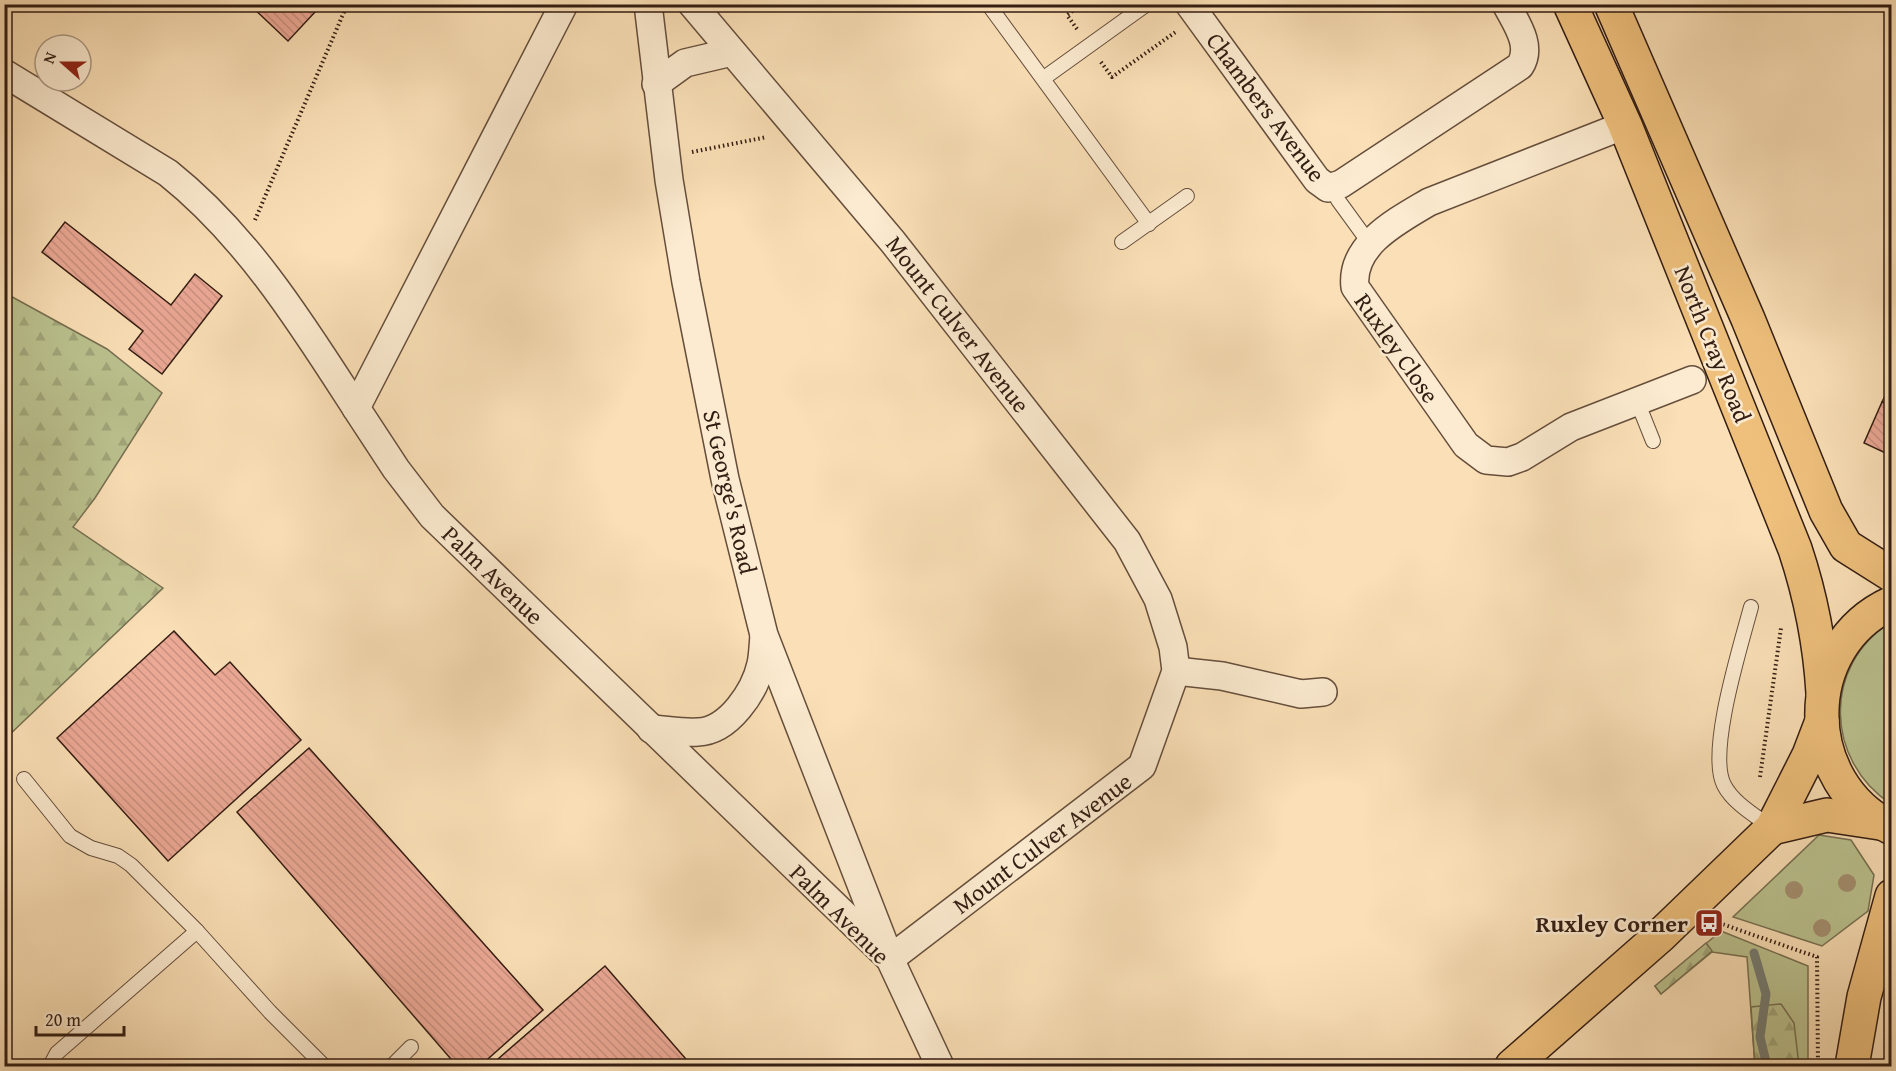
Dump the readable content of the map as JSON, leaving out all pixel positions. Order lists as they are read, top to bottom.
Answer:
{
  "streets": {
    "main road": ["North Cray Road"],
    "street": [
      "Chambers Avenue",
      "Mount Culver Avenue",
      "Ruxley Close",
      "St George's Road",
      "Palm Avenue"
    ]
  },
  "crossings": [
    ["Mount Culver Avenue", "St George's Road"],
    ["Mount Culver Avenue", "Palm Avenue"],
    ["North Cray Road", "Ruxley Close"],
    ["St George's Road", "Palm Avenue"]
  ],
  "places": {
    "bus stop": ["Ruxley Corner"]
  },
  "scale_bar": "20 m",
  "north": "left"
}
